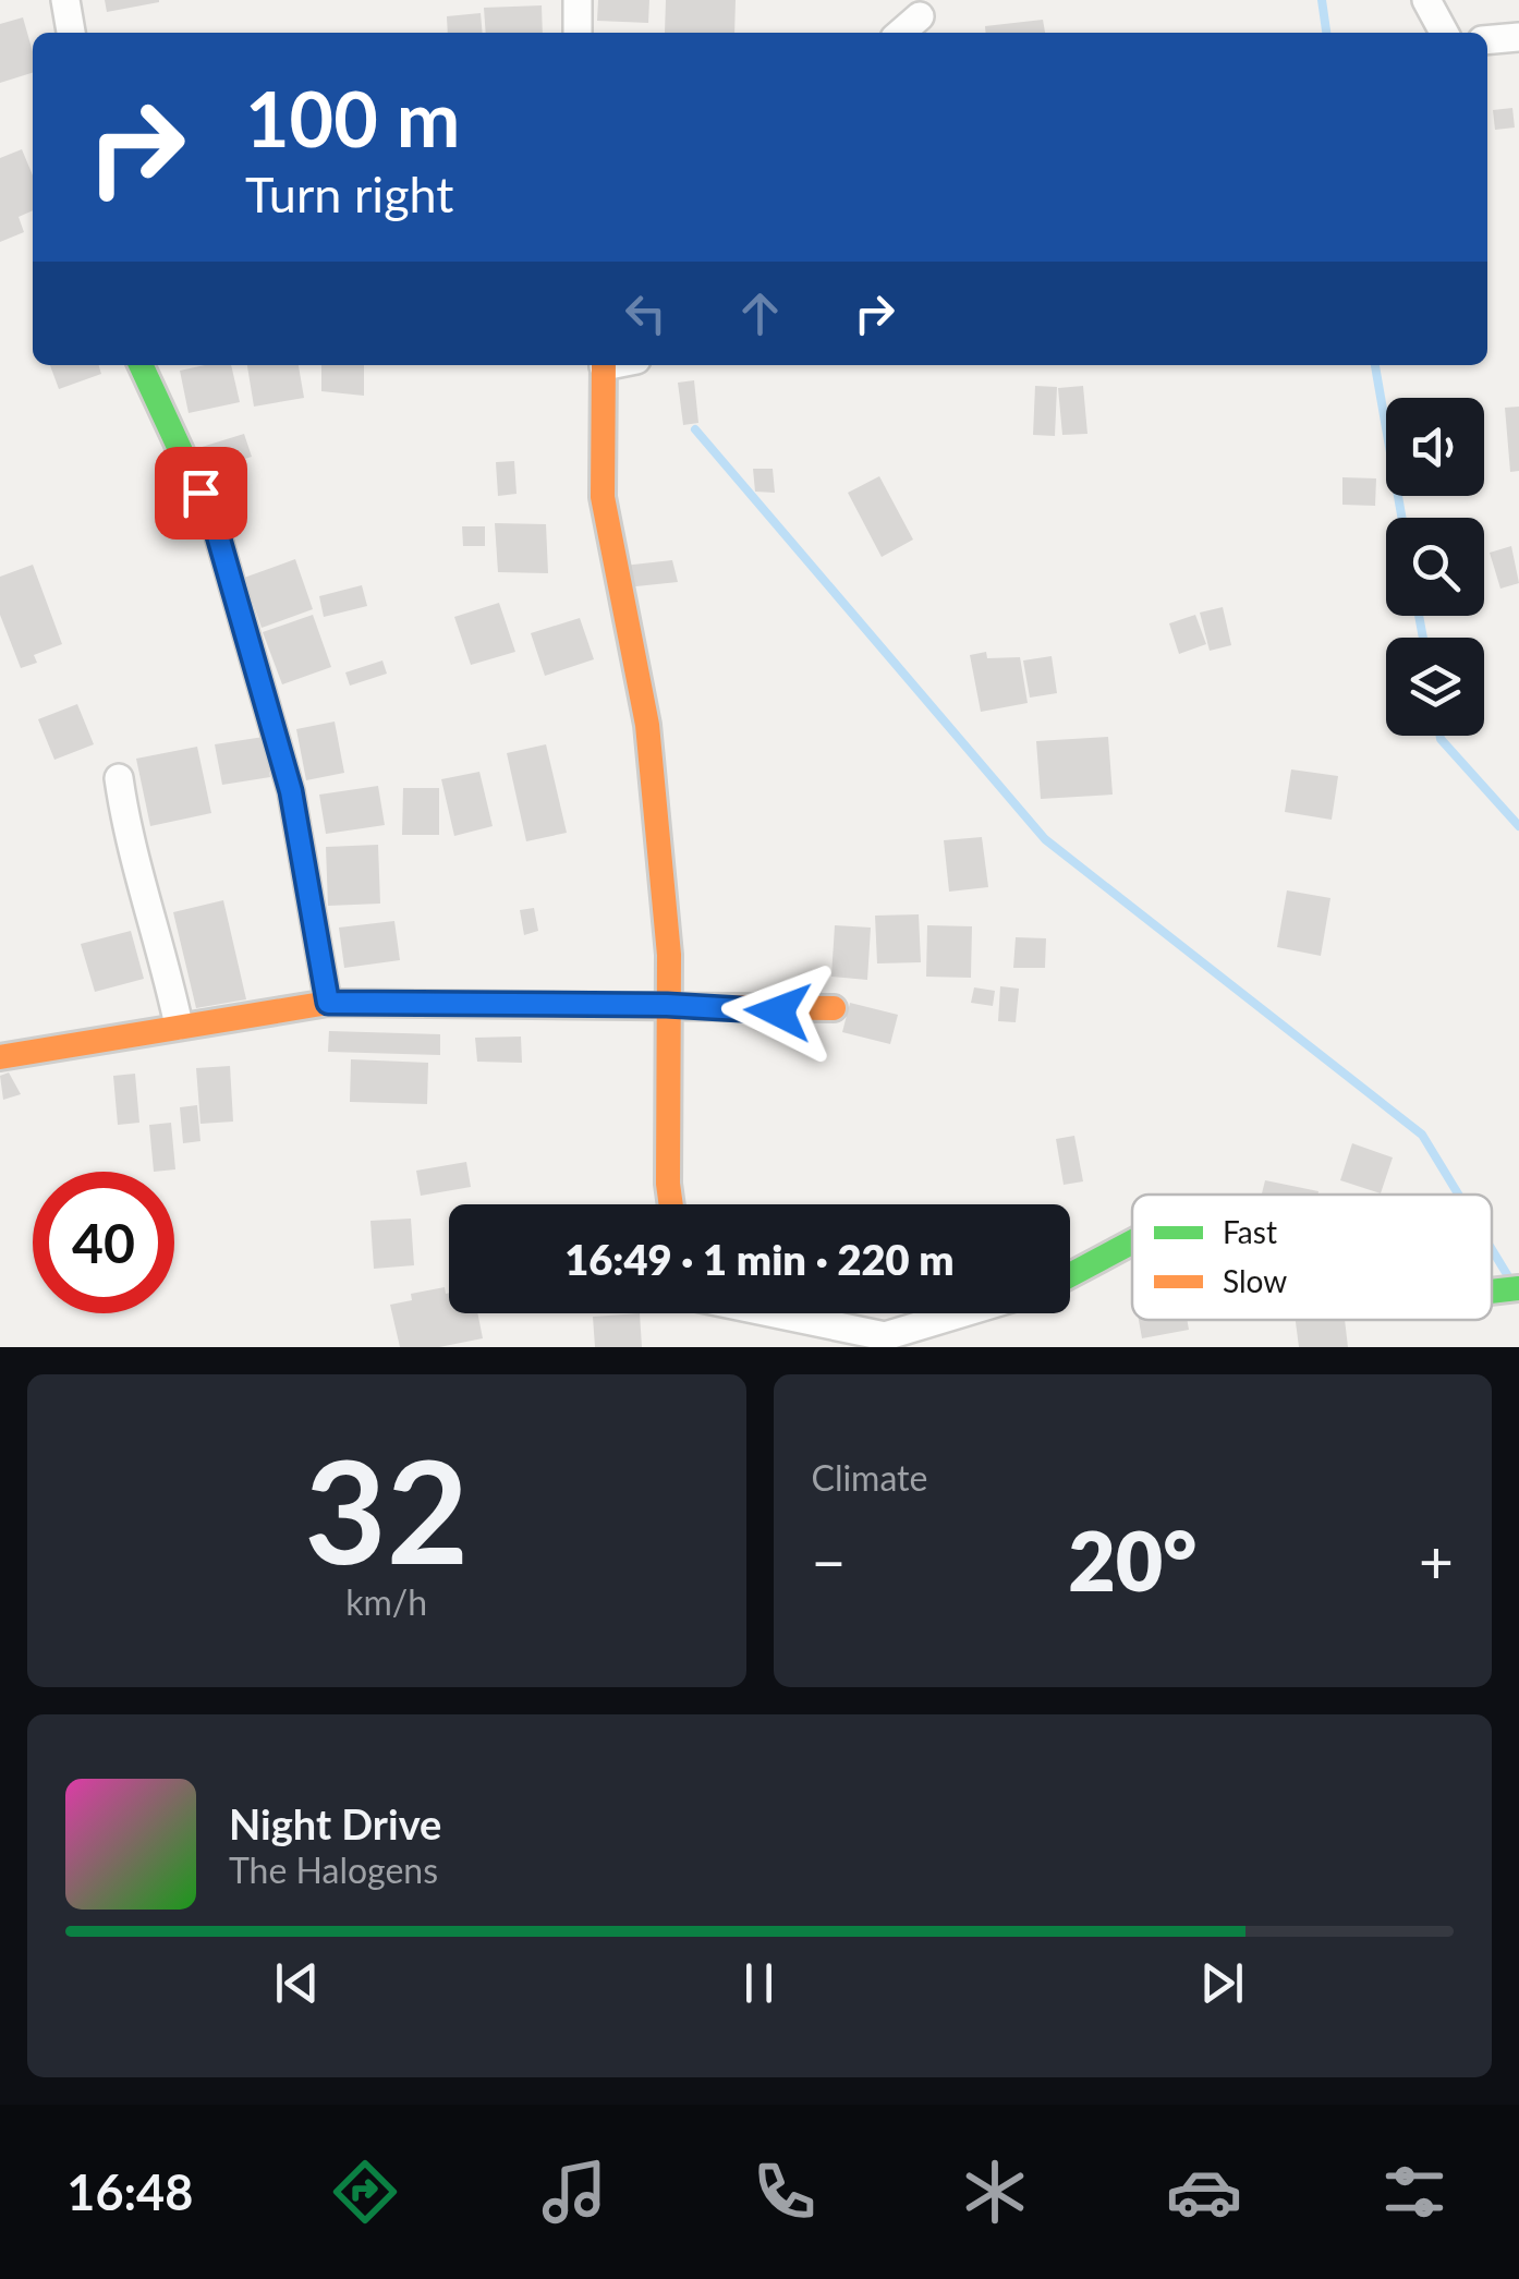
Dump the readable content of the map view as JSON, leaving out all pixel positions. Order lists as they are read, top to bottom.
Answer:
{
  "legend": ["Fast", "Slow"],
  "page": {
    "turn": ["100 m", "Turn right"],
    "limit": "40",
    "trip": "16:49 · 1 min · 220 m",
    "tile": [
      ["32", "km/h"],
      "Climate"
    ],
    "heat": ["−", "20°", "+"],
    "song": ["Night Drive", "The Halogens"],
    "tabs": "16:48"
  }
}
